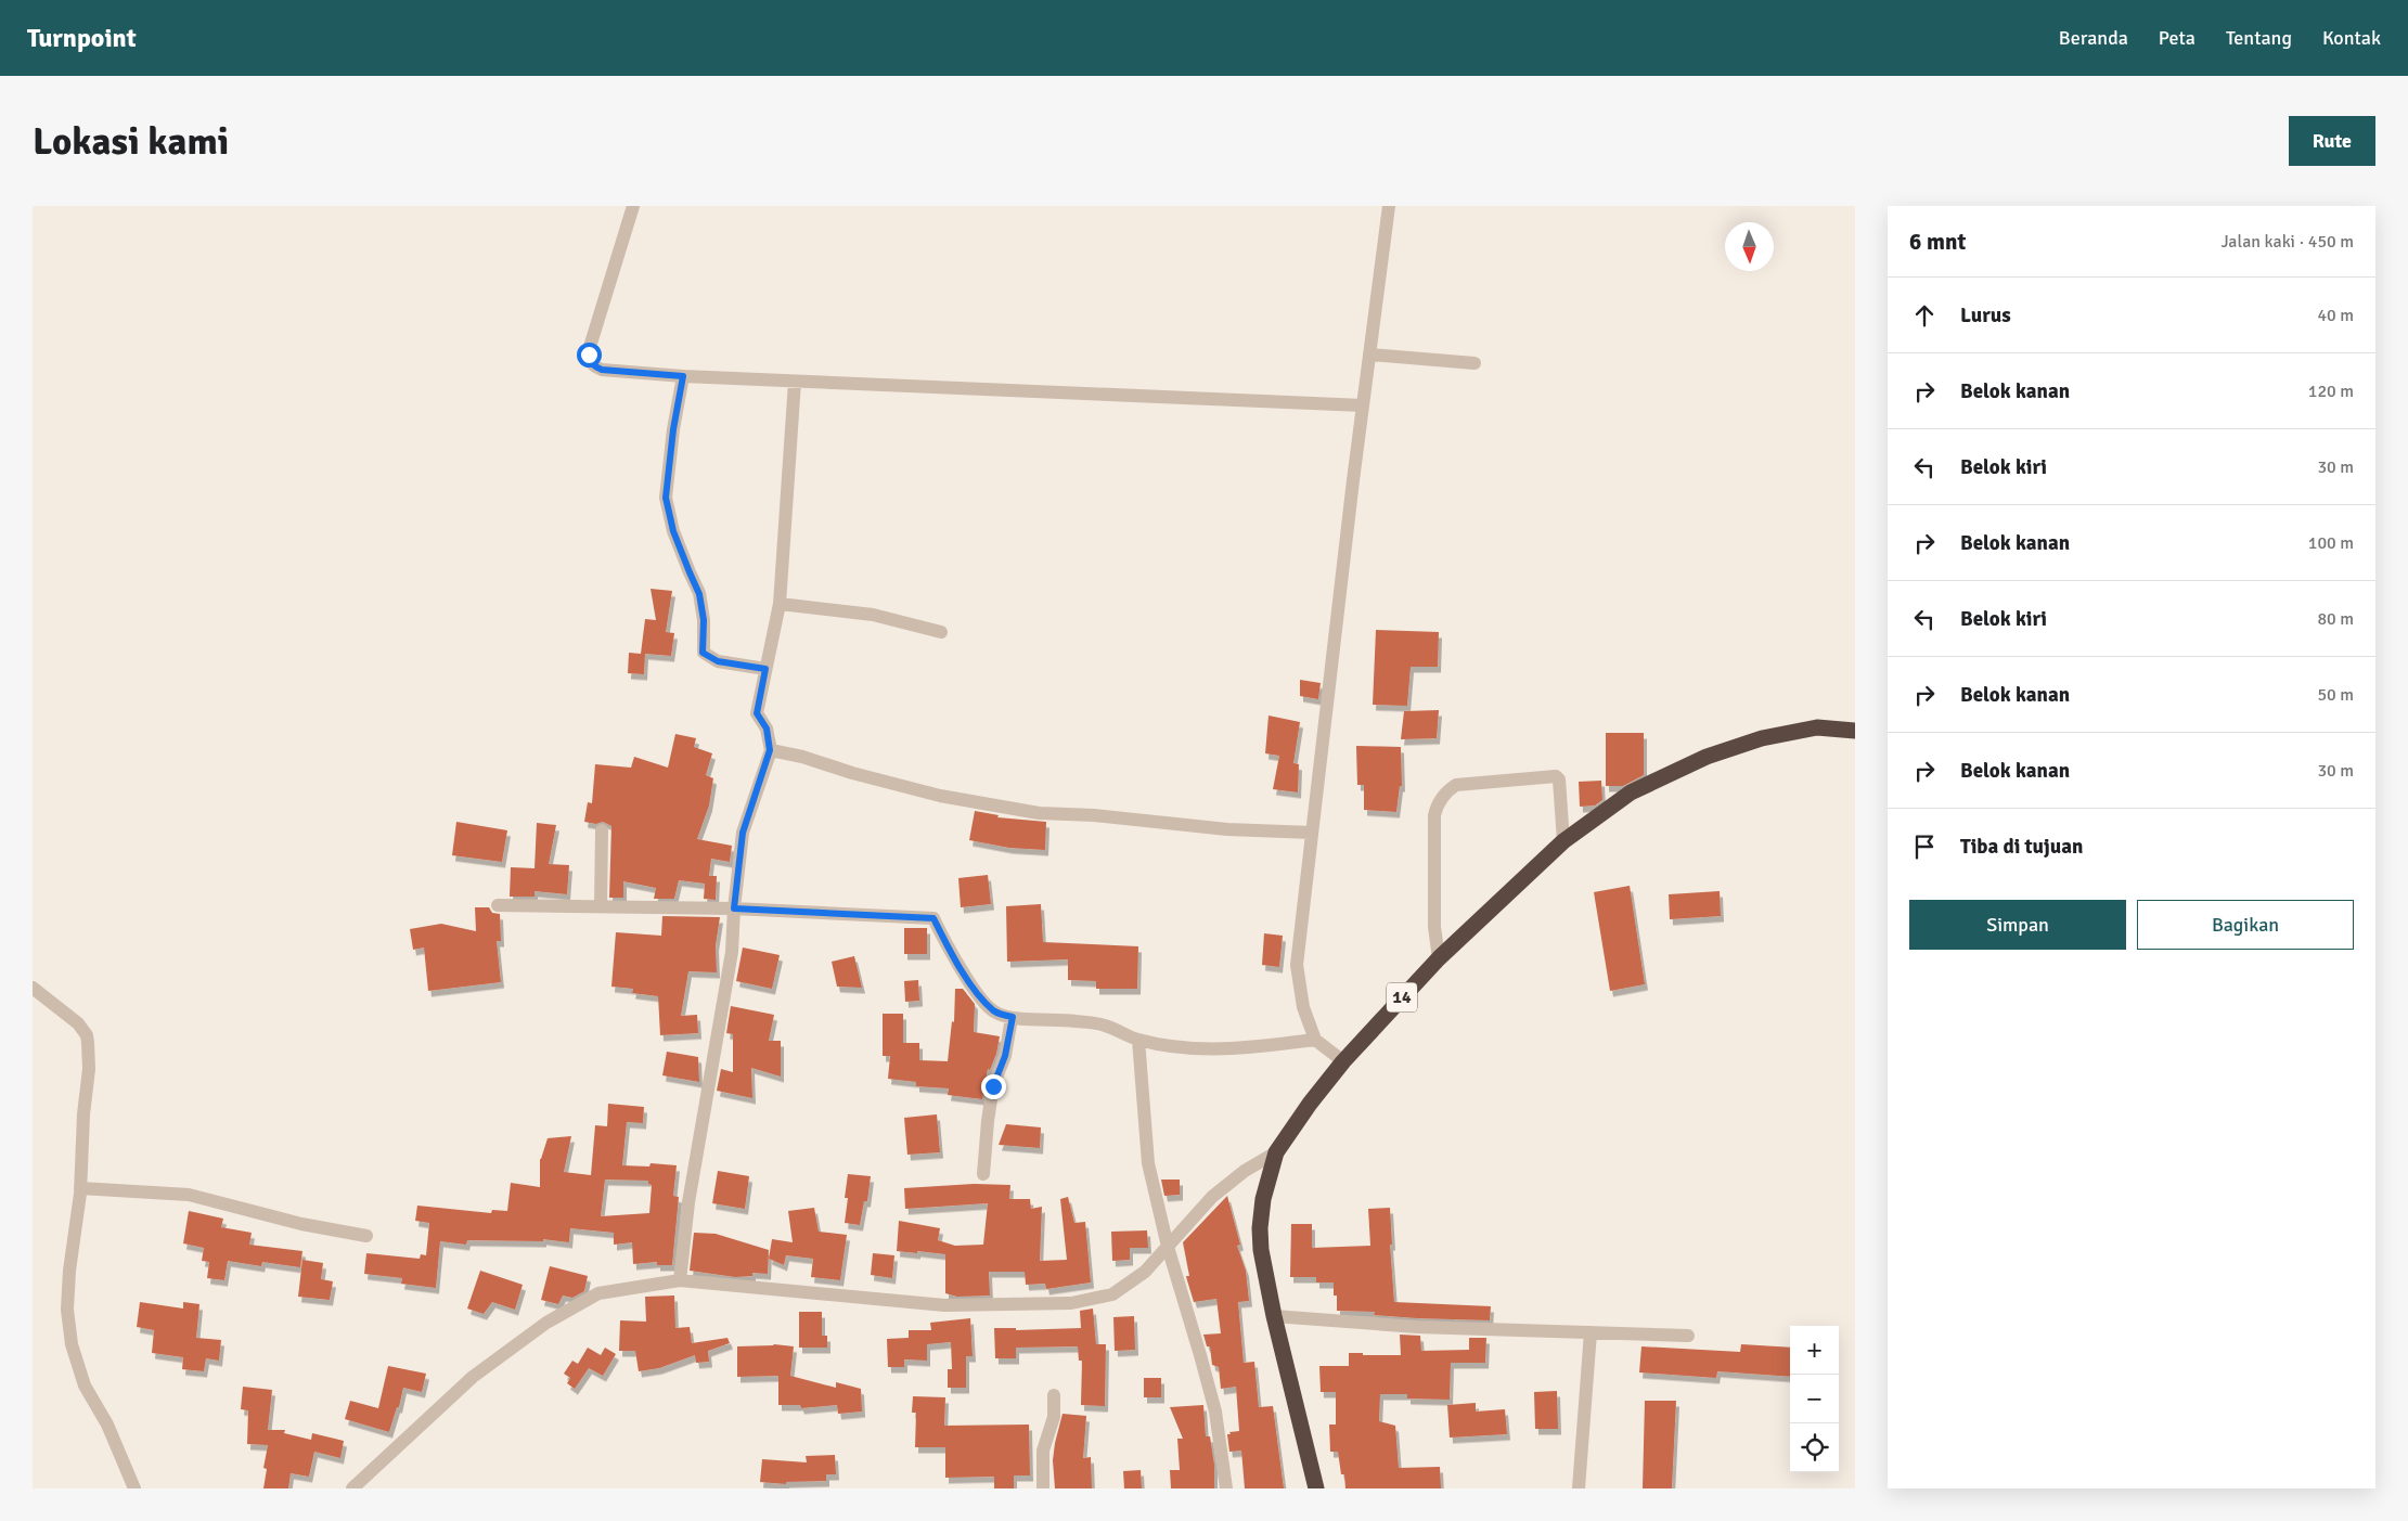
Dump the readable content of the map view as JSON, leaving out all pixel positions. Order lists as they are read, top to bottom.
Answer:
{
  "streets": {
    "highway": ["14"]
  },
  "north": "bottom",
  "page": {
    "header": "Turnpoint",
    "nav": [
      "Beranda",
      "Peta",
      "Tentang",
      "Kontak"
    ],
    "buttons": [
      "Rute",
      ["Simpan", "Bagikan"]
    ],
    "title": "Lokasi kami",
    "heading": ["6 mnt", "Jalan kaki · 450 m"],
    "list": [
      ["Lurus", "40 m"],
      ["Belok kanan", "120 m"],
      ["Belok kiri", "30 m"],
      ["Belok kanan", "100 m"],
      ["Belok kiri", "80 m"],
      ["Belok kanan", "50 m"],
      ["Belok kanan", "30 m"],
      "Tiba di tujuan"
    ],
    "map_buttons": ["+", "−"]
  }
}
